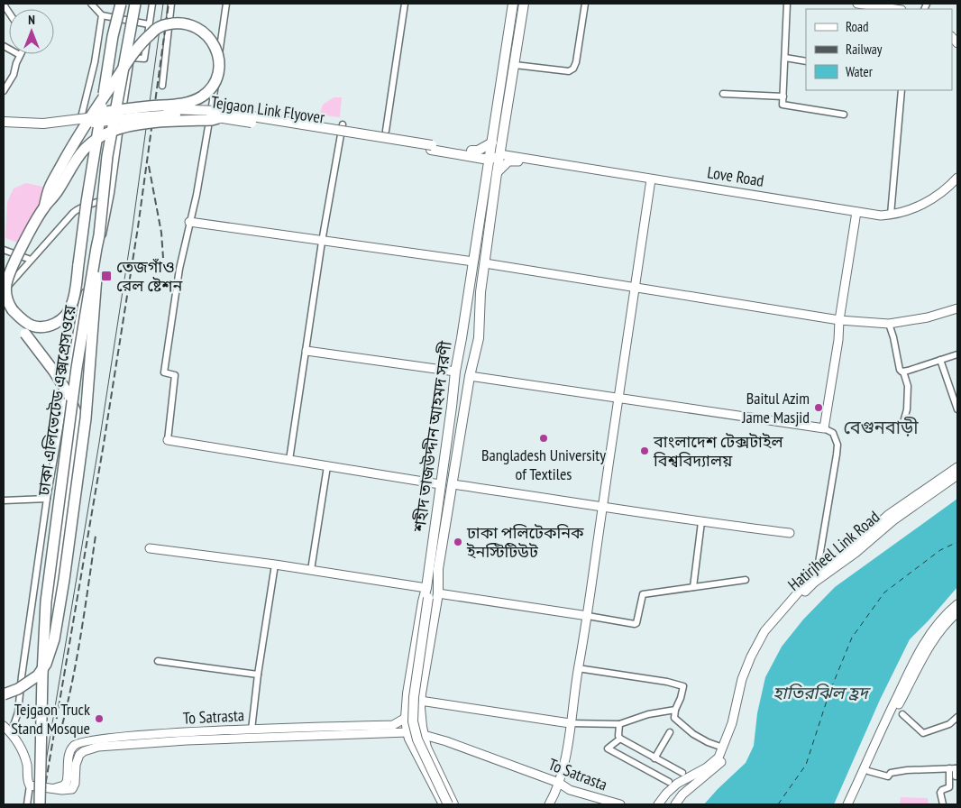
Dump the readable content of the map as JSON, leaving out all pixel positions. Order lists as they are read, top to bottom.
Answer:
{
  "streets": {
    "highway": ["ঢাকা এলিভেটেড এক্সপ্রেসওয়ে"],
    "main road": ["Tejgaon Link Flyover", "শহীদ তাজউদ্দীন আহমদ সরণী"],
    "street": ["Love Road", "Hatirjheel Link Road", "To Satrasta"]
  },
  "crossings": [
    ["Tejgaon Link Flyover", "Love Road"],
    ["Tejgaon Link Flyover", "শহীদ তাজউদ্দীন আহমদ সরণী"],
    ["Love Road", "শহীদ তাজউদ্দীন আহমদ সরণী"],
    ["শহীদ তাজউদ্দীন আহমদ সরণী", "To Satrasta"]
  ],
  "districts": ["বেগুনবাড়ী"],
  "water": ["হাতিরঝিল হ্রদ"],
  "places": {
    "transit": ["তেজগাঁও রেল ষ্টেশন"],
    "other": [
      "Baitul Azim Jame Masjid",
      "Bangladesh University of Textiles",
      "বাংলাদেশ টেক্সটাইল বিশ্ববিদ্যালয়",
      "ঢাকা পলিটেকনিক ইনস্টিটিউট",
      "Tejgaon Truck Stand Mosque"
    ]
  },
  "legend": ["Road", "Railway", "Water"],
  "north": "top"
}
